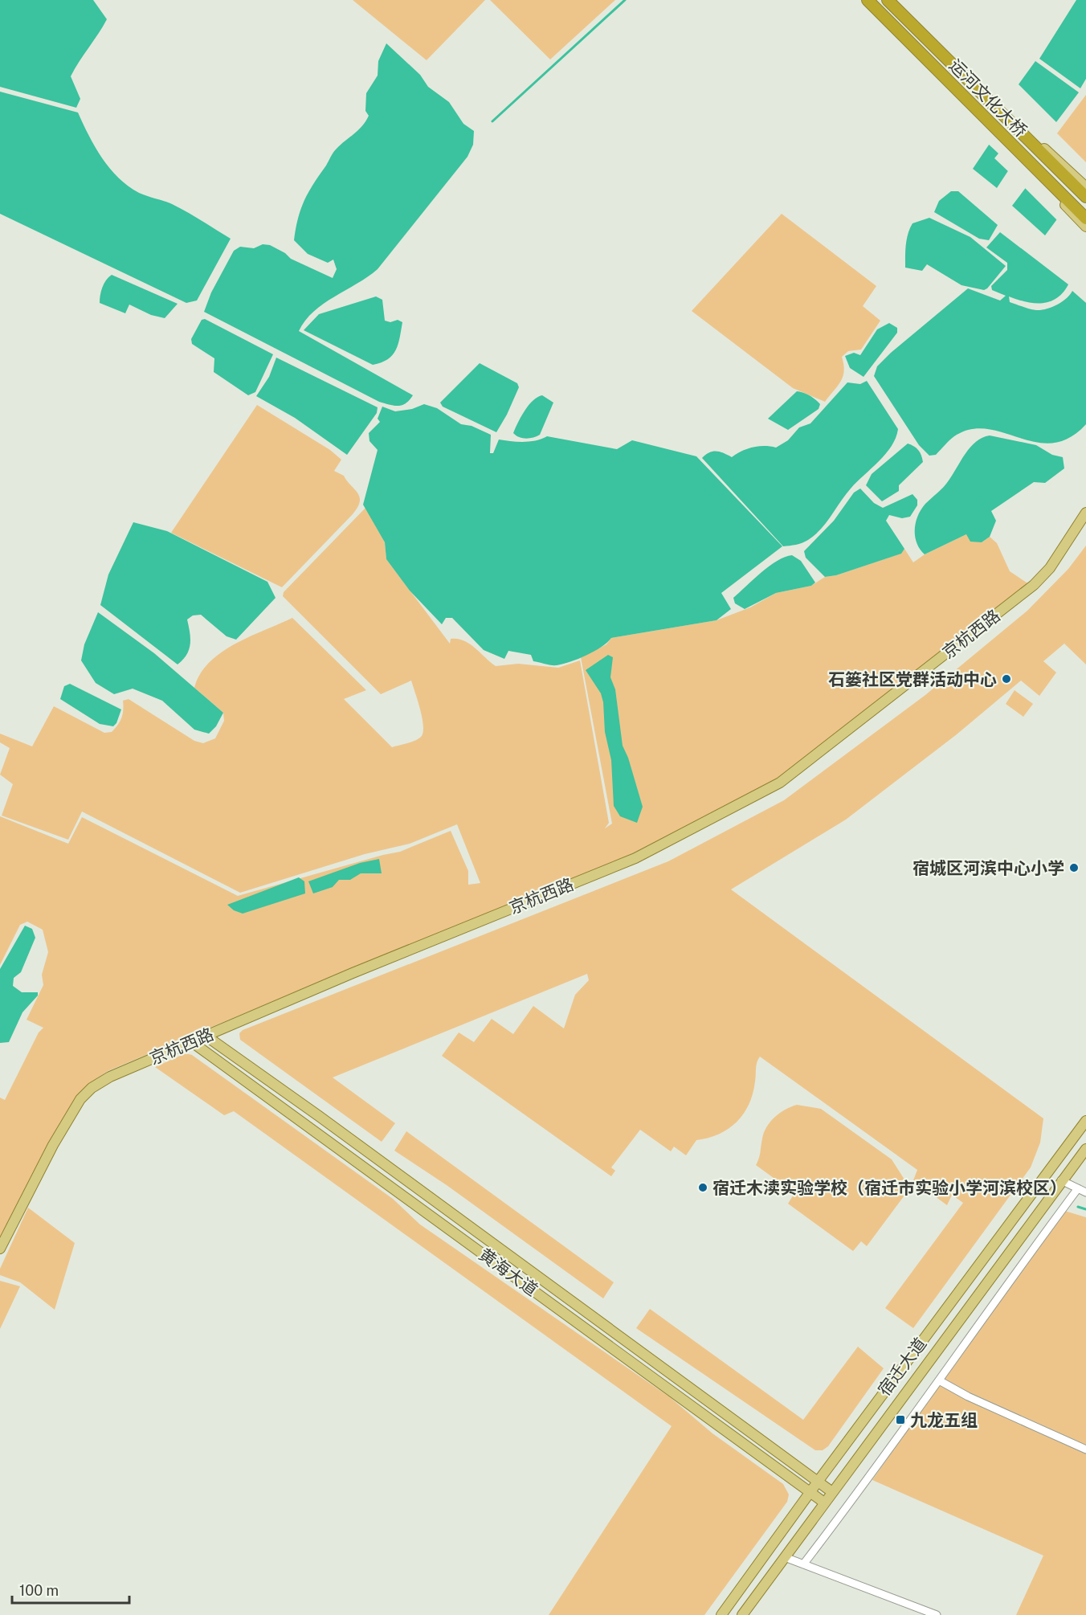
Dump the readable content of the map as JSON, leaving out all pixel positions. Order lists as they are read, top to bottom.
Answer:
{
  "streets": {
    "highway": ["运河文化大桥"],
    "main road": ["京杭西路", "黄海大道", "宿迁大道"]
  },
  "crossings": [
    ["京杭西路", "黄海大道"],
    ["黄海大道", "宿迁大道"]
  ],
  "places": {
    "other": ["石篓社区党群活动中心", "宿城区河滨中心小学", "宿迁木渎实验学校（宿迁市实验小学河滨校区）"],
    "transit": ["九龙五组"]
  },
  "scale_bar": "100 m"
}
